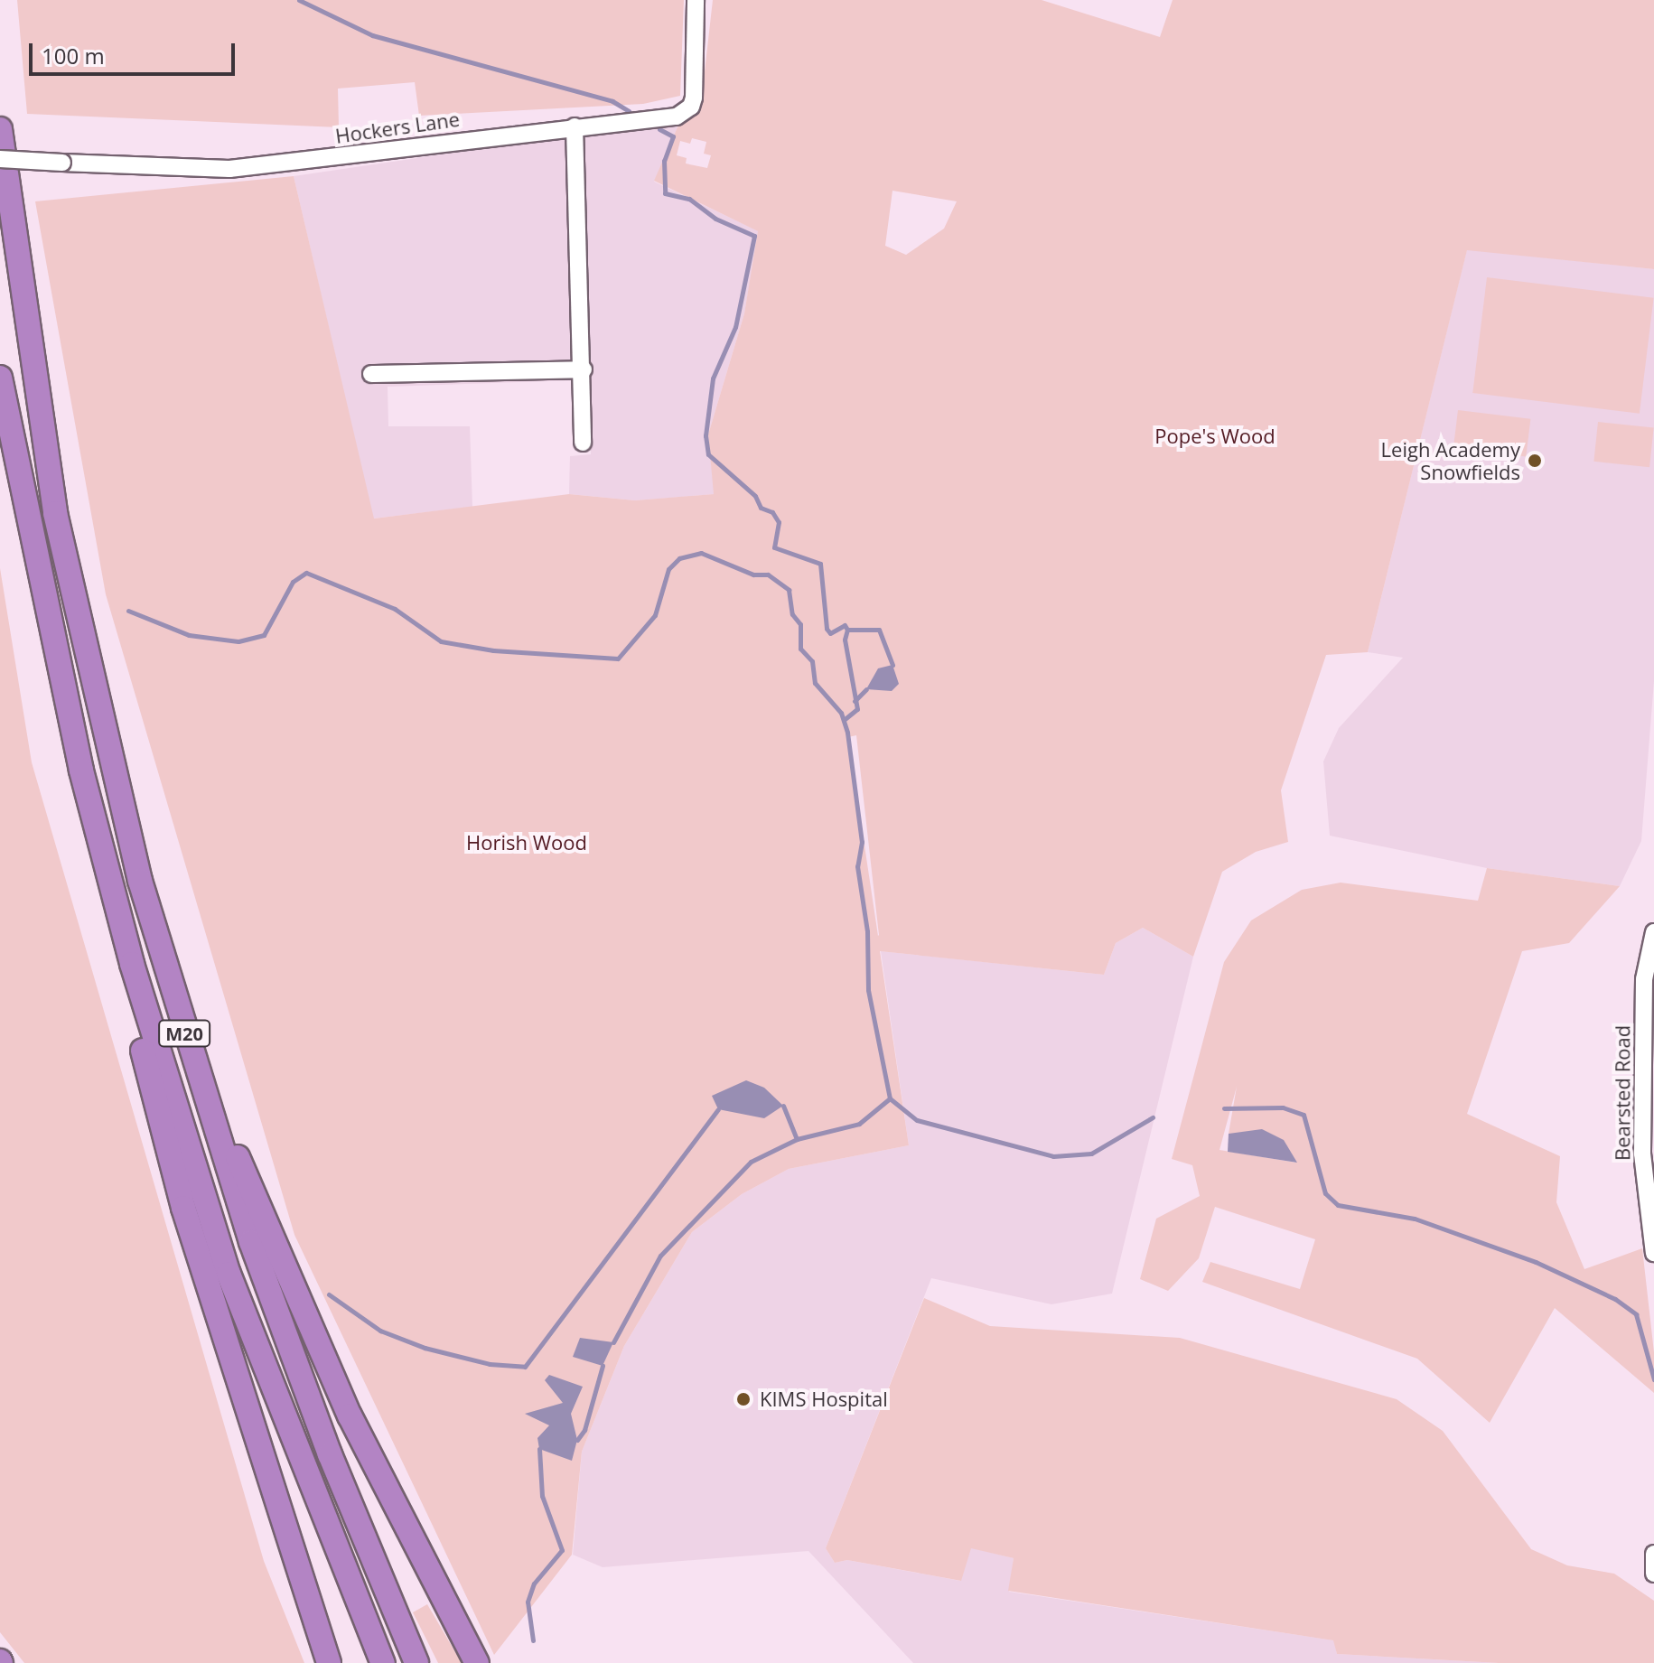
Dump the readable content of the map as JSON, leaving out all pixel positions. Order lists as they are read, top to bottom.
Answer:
{
  "streets": {
    "highway": ["M20"],
    "street": ["Hockers Lane", "Bearsted Road"]
  },
  "parks": ["Pope's Wood", "Horish Wood"],
  "places": ["Leigh Academy Snowfields", "KIMS Hospital"],
  "scale_bar": "100 m"
}
